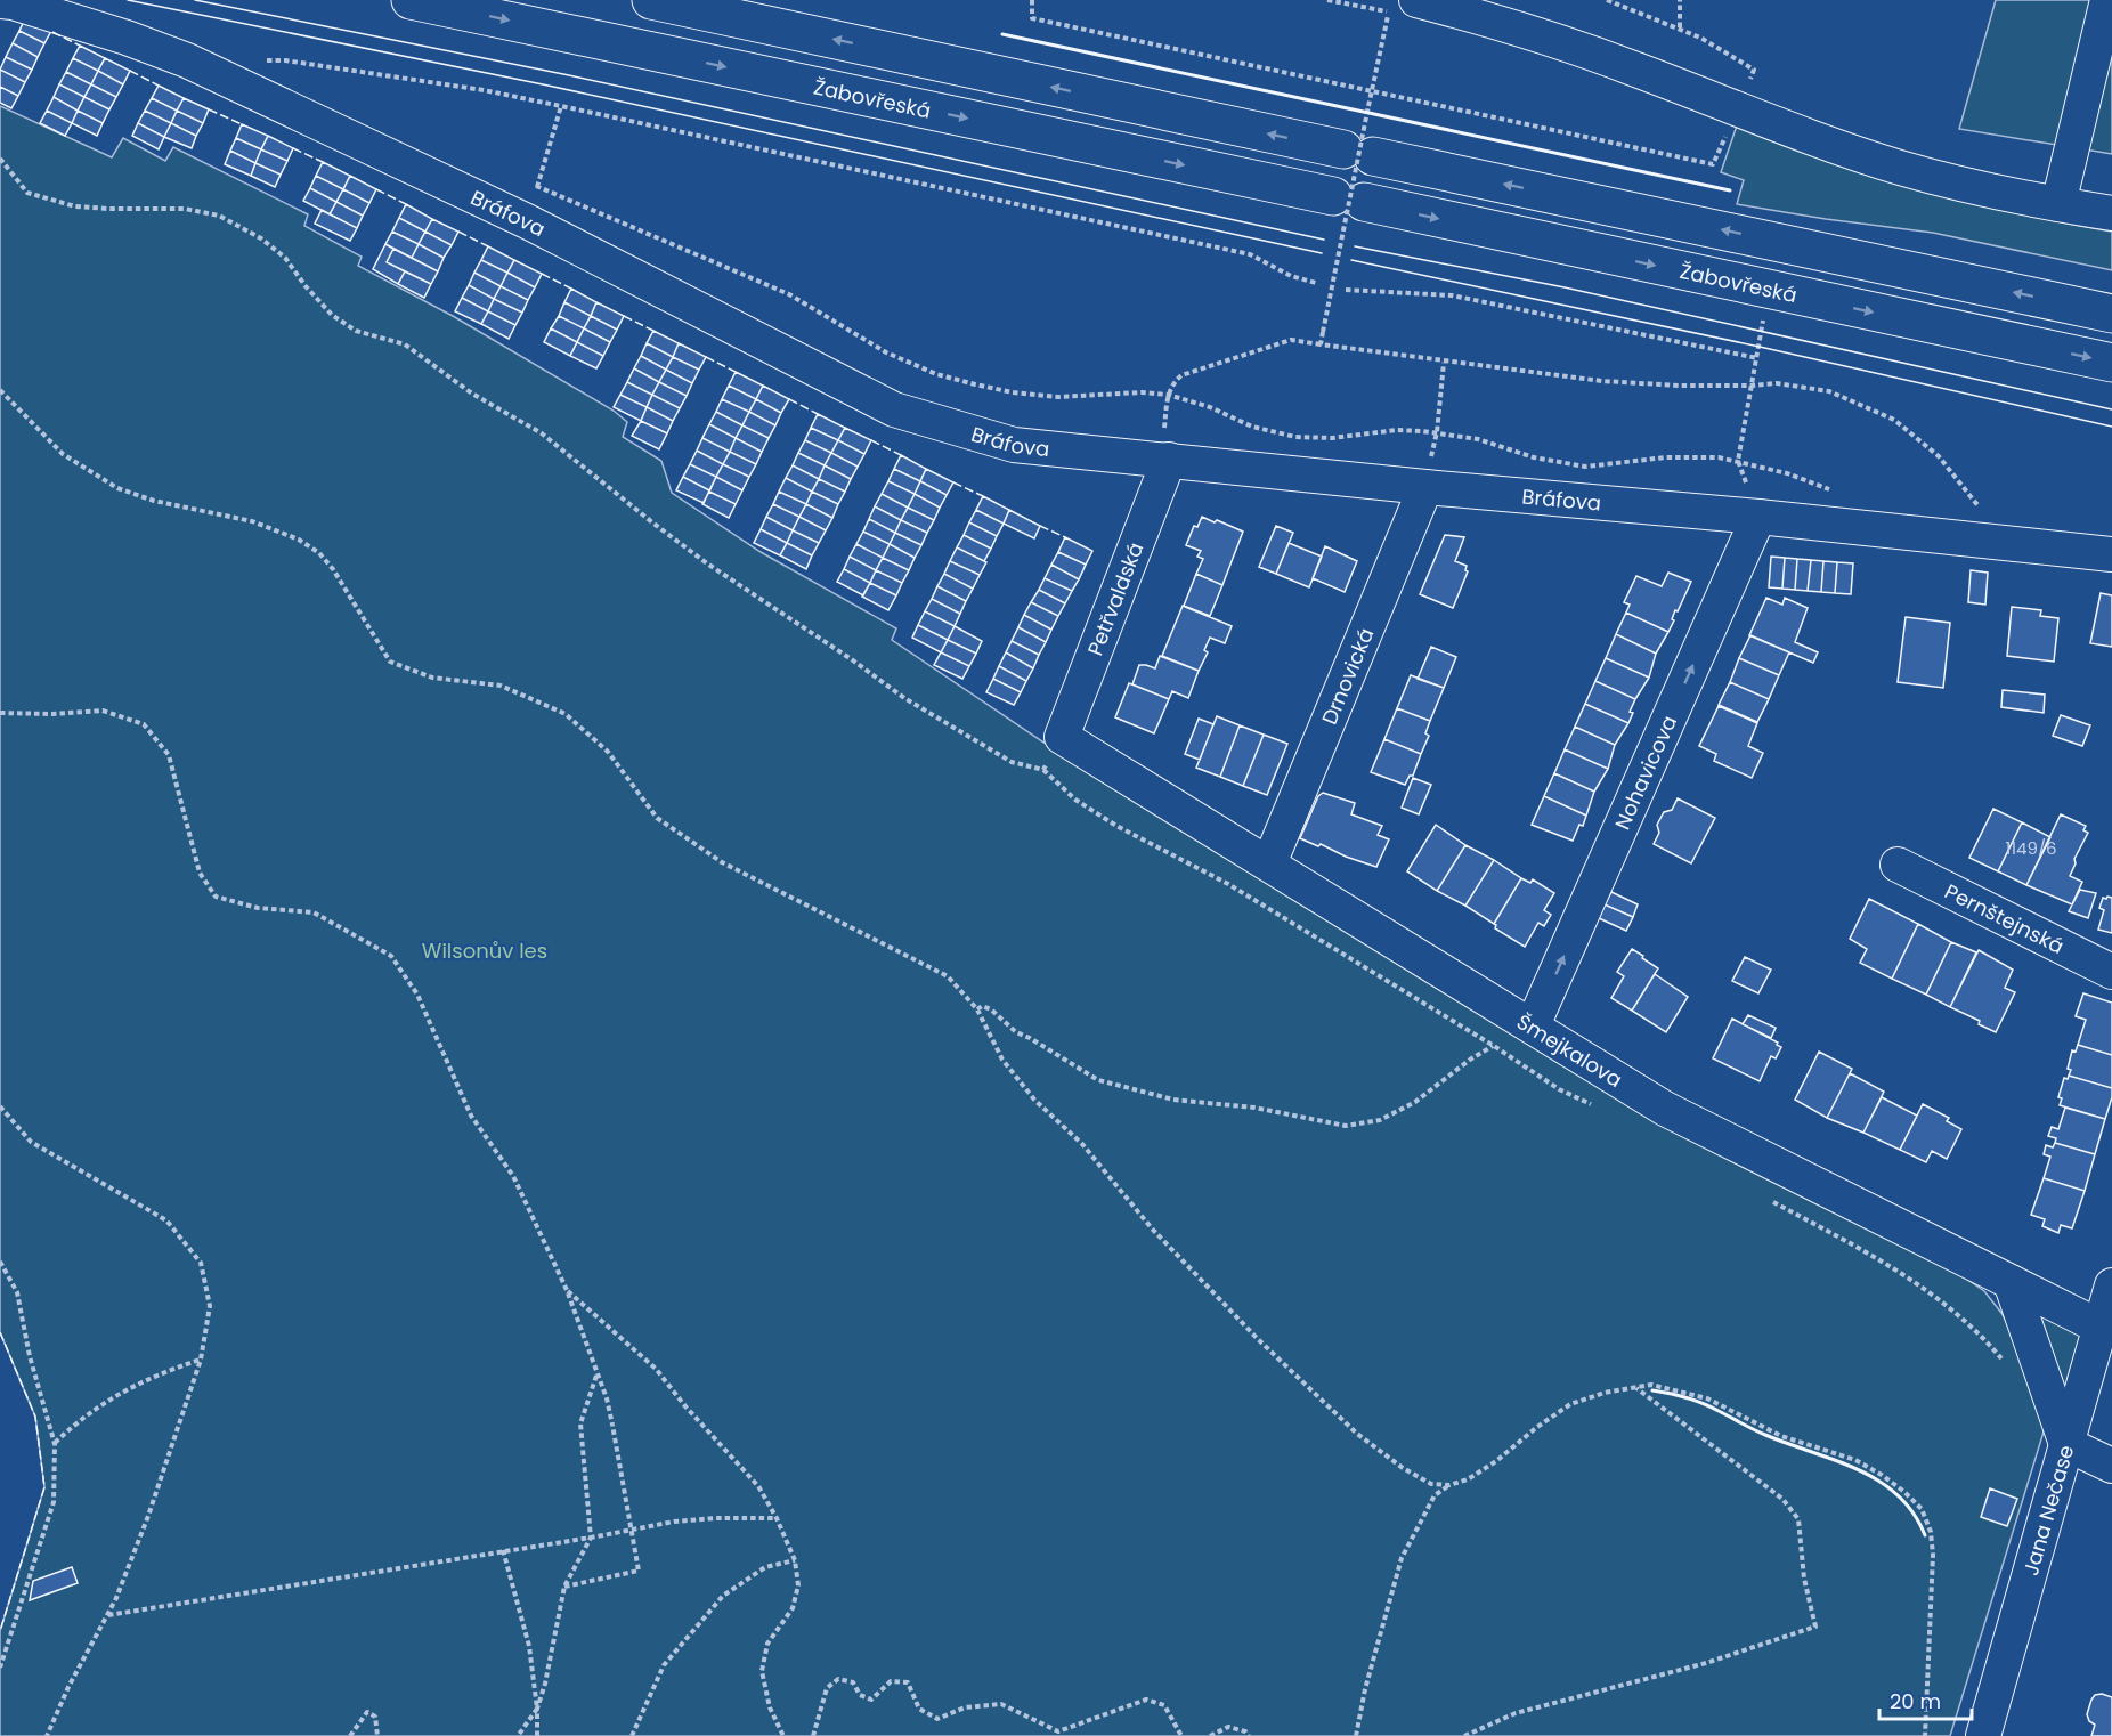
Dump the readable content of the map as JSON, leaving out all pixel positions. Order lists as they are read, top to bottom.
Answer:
{
  "streets": {
    "highway": ["Žabovřeská"],
    "street": [
      "Bráfova",
      "Petřvaldská",
      "Drnovická",
      "Nohavicova",
      "Pernštejnská",
      "Šmejkalova",
      "Jana Nečase"
    ]
  },
  "crossings": [
    ["Bráfova", "Petřvaldská"],
    ["Bráfova", "Drnovická"],
    ["Bráfova", "Nohavicova"],
    ["Petřvaldská", "Šmejkalova"],
    ["Drnovická", "Šmejkalova"],
    ["Nohavicova", "Šmejkalova"],
    ["Šmejkalova", "Jana Nečase"]
  ],
  "one_way": ["Nohavicova"],
  "parks": ["Wilsonův les"],
  "house_numbers": ["1149/6"],
  "scale_bar": "20 m"
}
